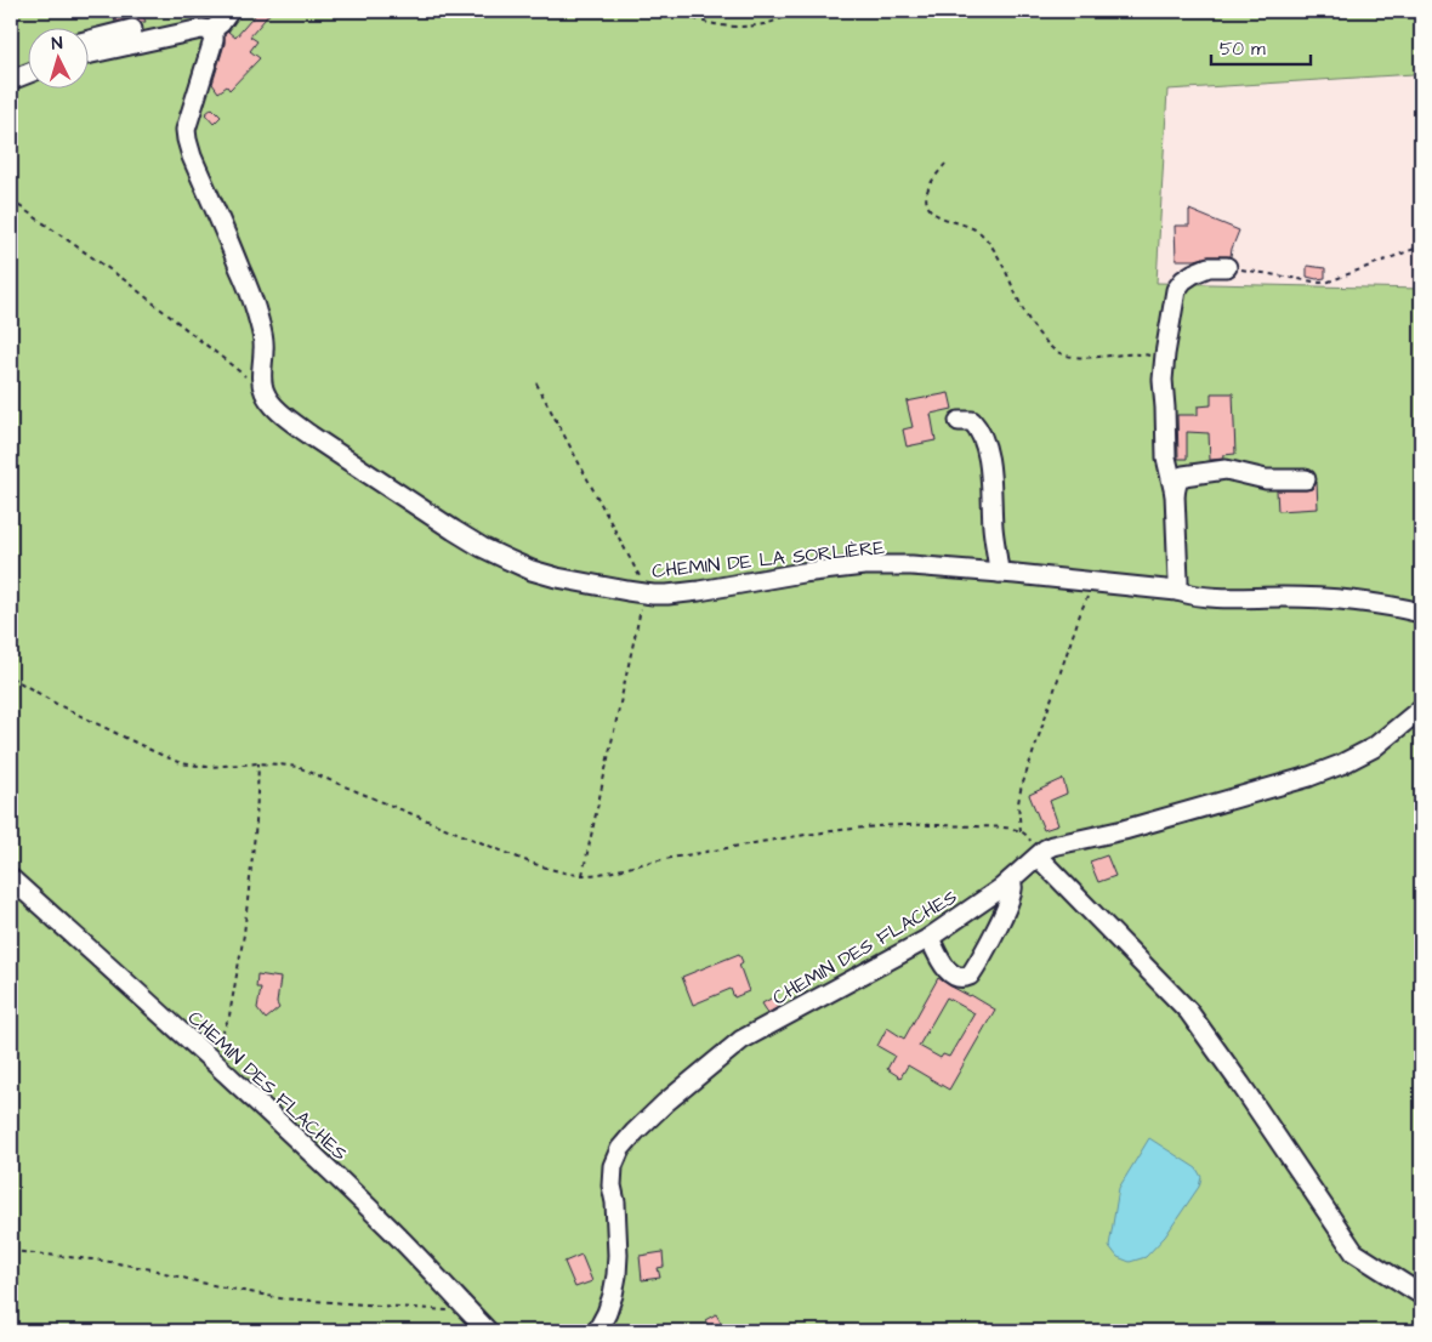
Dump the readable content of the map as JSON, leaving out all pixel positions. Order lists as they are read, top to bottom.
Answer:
{
  "streets": {
    "street": ["CHEMIN DE LA SORLIÈRE", "CHEMIN DES FLACHES"]
  },
  "scale_bar": "50 m",
  "north": "top"
}
